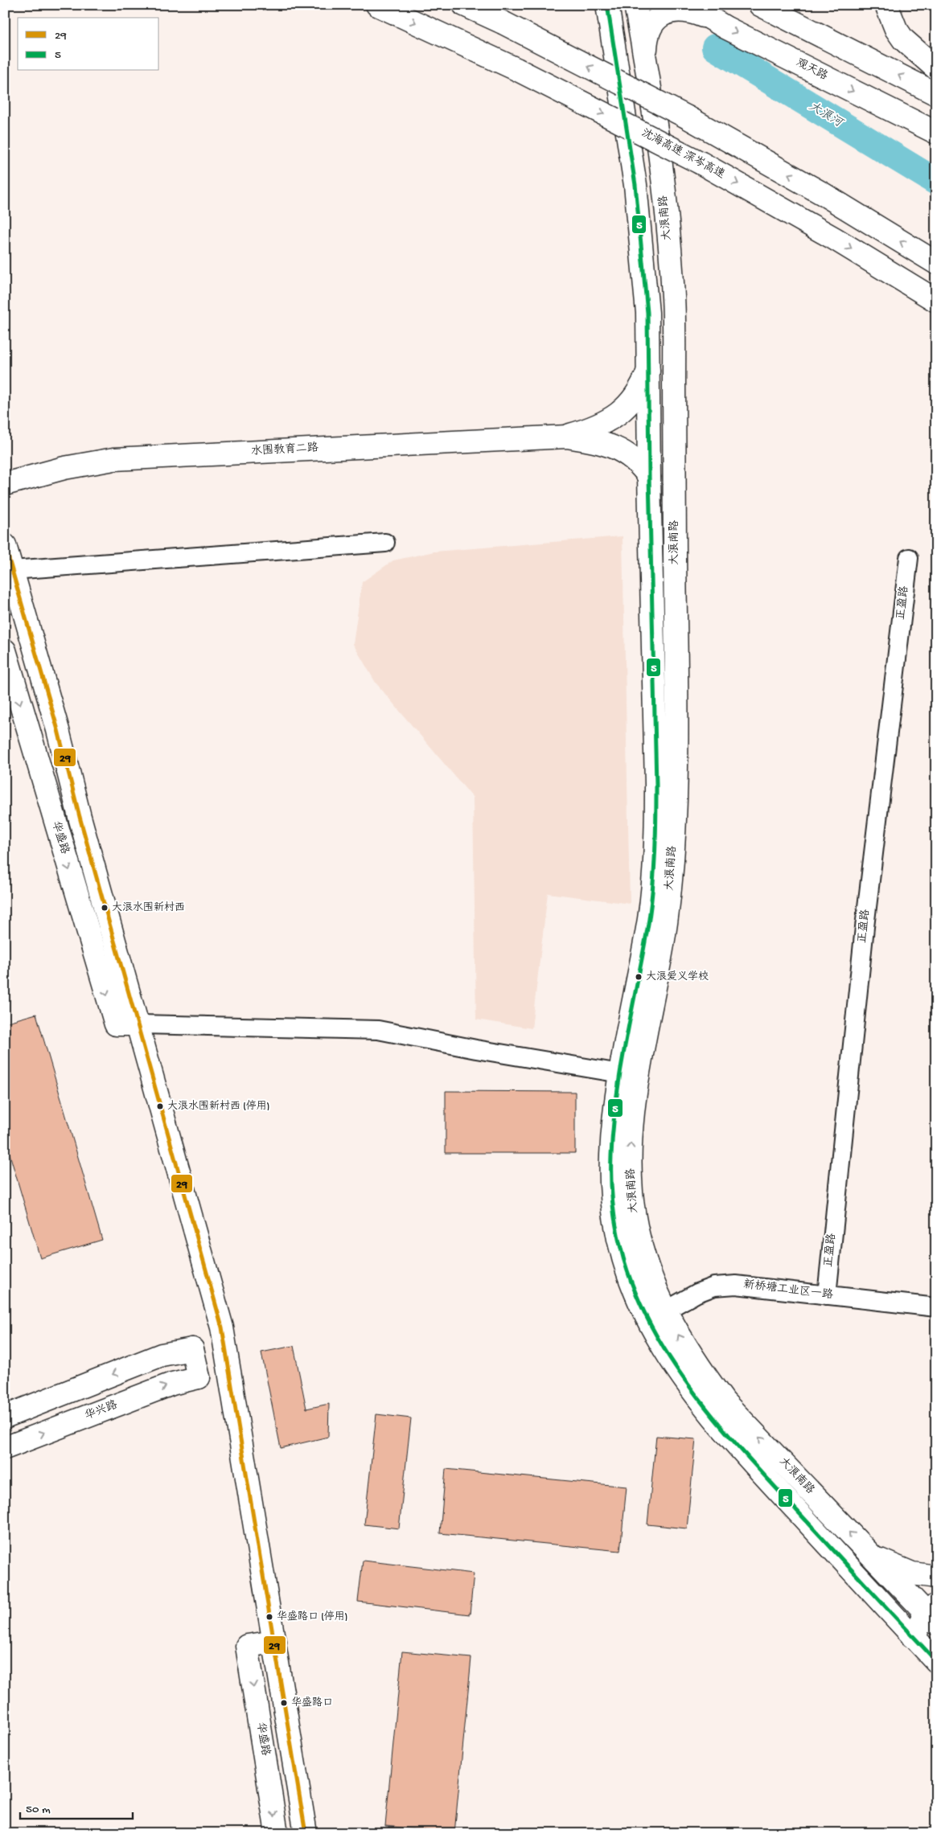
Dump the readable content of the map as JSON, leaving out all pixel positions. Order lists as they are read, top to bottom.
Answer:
{
  "streets": {
    "main road": [
      "观天路",
      "沈海高速 深岑高速",
      "大浪南路",
      "水围教育二路",
      "华盛路",
      "华兴路"
    ],
    "street": ["正盈路", "新桥塘工业区一路"]
  },
  "crossings": [
    ["大浪南路", "新桥塘工业区一路"],
    ["正盈路", "新桥塘工业区一路"]
  ],
  "water": ["大浪河"],
  "places": [
    "大浪水围新村西",
    "大浪爱义学校",
    "大浪水围新村西 (停用)",
    "华盛路口 (停用)",
    "华盛路口"
  ],
  "lines": ["transit line 5", "transit line 29"],
  "legend": ["29", "5"],
  "scale_bar": "50 m"
}
